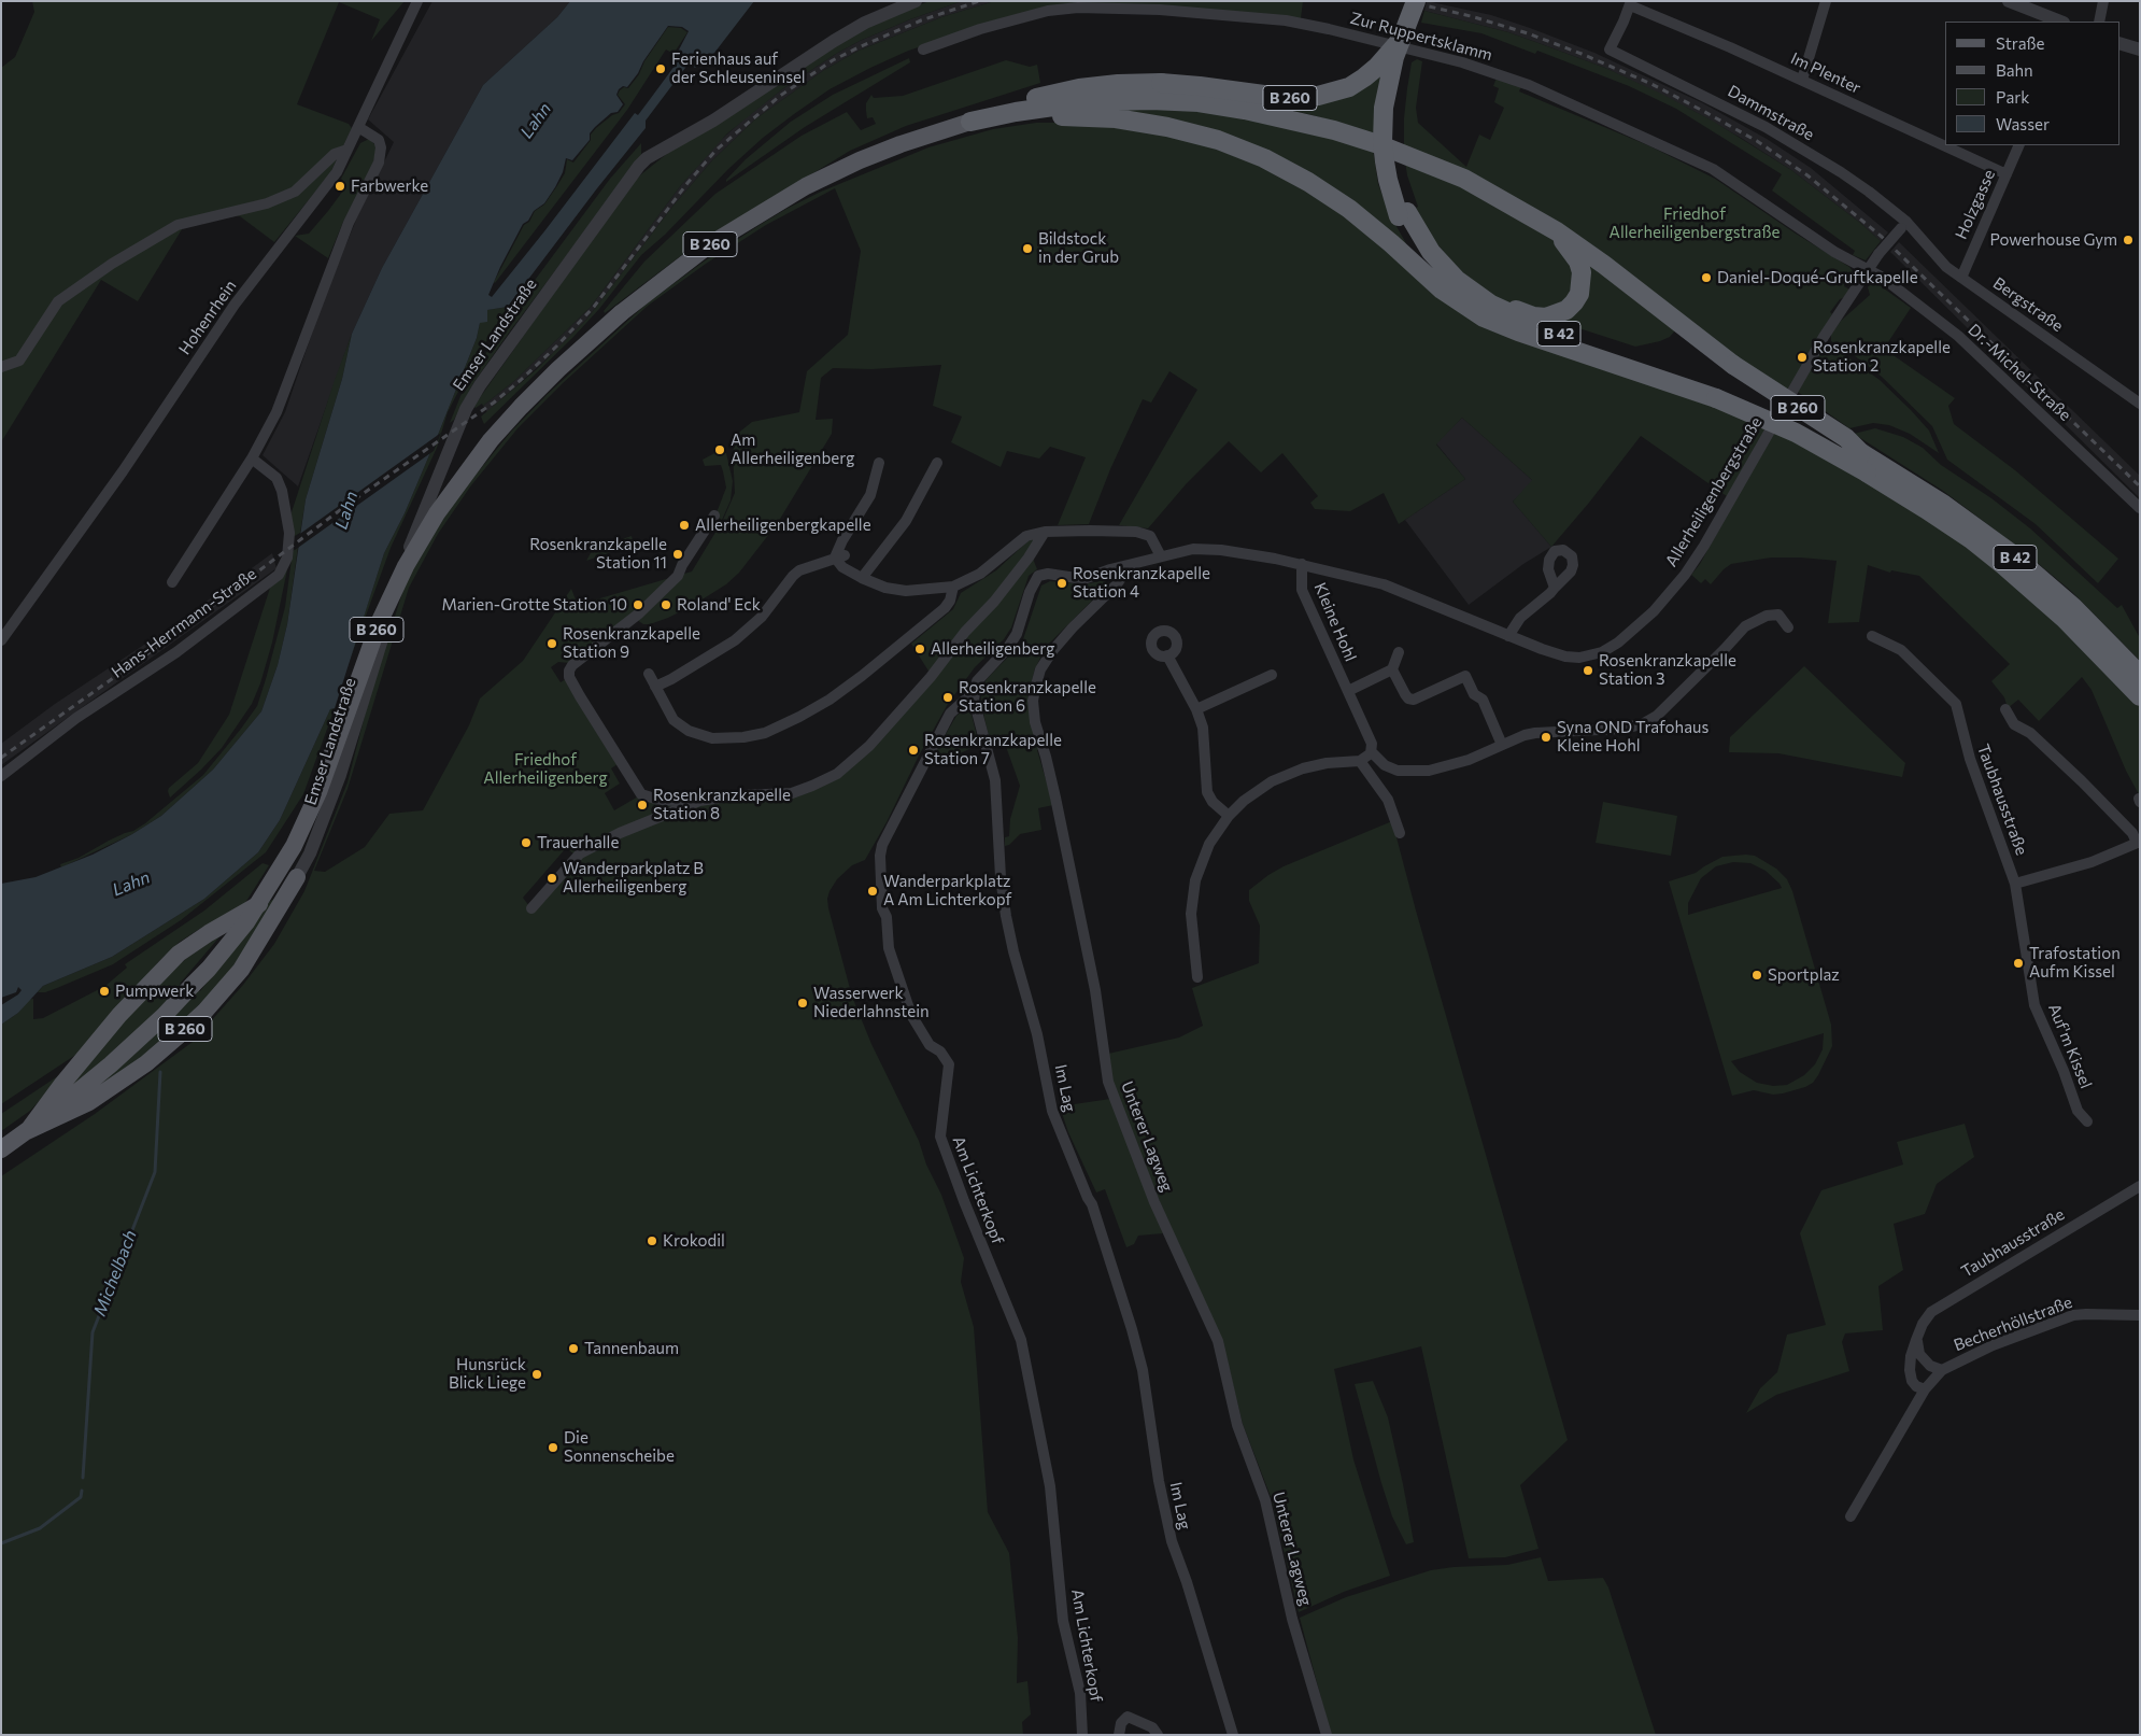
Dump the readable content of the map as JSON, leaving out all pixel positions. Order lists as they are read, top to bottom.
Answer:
{
  "streets": {
    "highway": ["B 260", "B 42"],
    "street": [
      "Zur Ruppertsklamm",
      "Im Plenter",
      "Dammstraße",
      "Holzgasse",
      "Bergstraße",
      "Hohenrhein",
      "Emser Landstraße",
      "Dr.-Michel-Straße",
      "Allerheiligenbergstraße",
      "Kleine Hohl",
      "Hans-Herrmann-Straße",
      "Taubhausstraße",
      "Auf'm Kissel",
      "Im Lag",
      "Unterer Lagweg",
      "Am Lichterkopf",
      "Becherhöllstraße"
    ]
  },
  "crossings": [
    ["Zur Ruppertsklamm", "Dr.-Michel-Straße"],
    ["Zur Ruppertsklamm", "Allerheiligenbergstraße"],
    ["Im Plenter", "Dammstraße"],
    ["Im Plenter", "Holzgasse"],
    ["B 260", "B 42"],
    ["B 260", "Emser Landstraße"],
    ["Dammstraße", "Bergstraße"],
    ["Dammstraße", "Allerheiligenbergstraße"],
    ["Holzgasse", "Bergstraße"],
    ["Bergstraße", "Allerheiligenbergstraße"],
    ["Dr.-Michel-Straße", "Allerheiligenbergstraße"],
    ["Allerheiligenbergstraße", "Kleine Hohl"],
    ["Taubhausstraße", "Auf'm Kissel"],
    ["Taubhausstraße", "Becherhöllstraße"],
    ["Im Lag", "Am Lichterkopf"]
  ],
  "water": ["Lahn", "Michelbach"],
  "parks": ["Friedhof Allerheiligenbergstraße", "Friedhof Allerheiligenberg"],
  "places": [
    "Ferienhaus auf der Schleuseninsel",
    "Farbwerke",
    "Powerhouse Gym",
    "Bildstock in der Grub",
    "Daniel-Doqué-Gruftkapelle",
    "Rosenkranzkapelle Station 2",
    "Am Allerheiligenberg",
    "Allerheiligenbergkapelle",
    "Rosenkranzkapelle Station 11",
    "Rosenkranzkapelle Station 4",
    "Marien-Grotte Station 10",
    "Roland' Eck",
    "Rosenkranzkapelle Station 9",
    "Allerheiligenberg",
    "Rosenkranzkapelle Station 3",
    "Rosenkranzkapelle Station 6",
    "Syna OND Trafohaus Kleine Hohl",
    "Rosenkranzkapelle Station 7",
    "Rosenkranzkapelle Station 8",
    "Trauerhalle",
    "Wanderparkplatz B Allerheiligenberg",
    "Wanderparkplatz A Am Lichterkopf",
    "Trafostation Aufm Kissel",
    "Sportplaz",
    "Pumpwerk",
    "Wasserwerk Niederlahnstein",
    "Krokodil",
    "Tannenbaum",
    "Hunsrück Blick Liege",
    "Die Sonnenscheibe"
  ],
  "legend": [
    "Straße",
    "Bahn",
    "Park",
    "Wasser"
  ]
}
